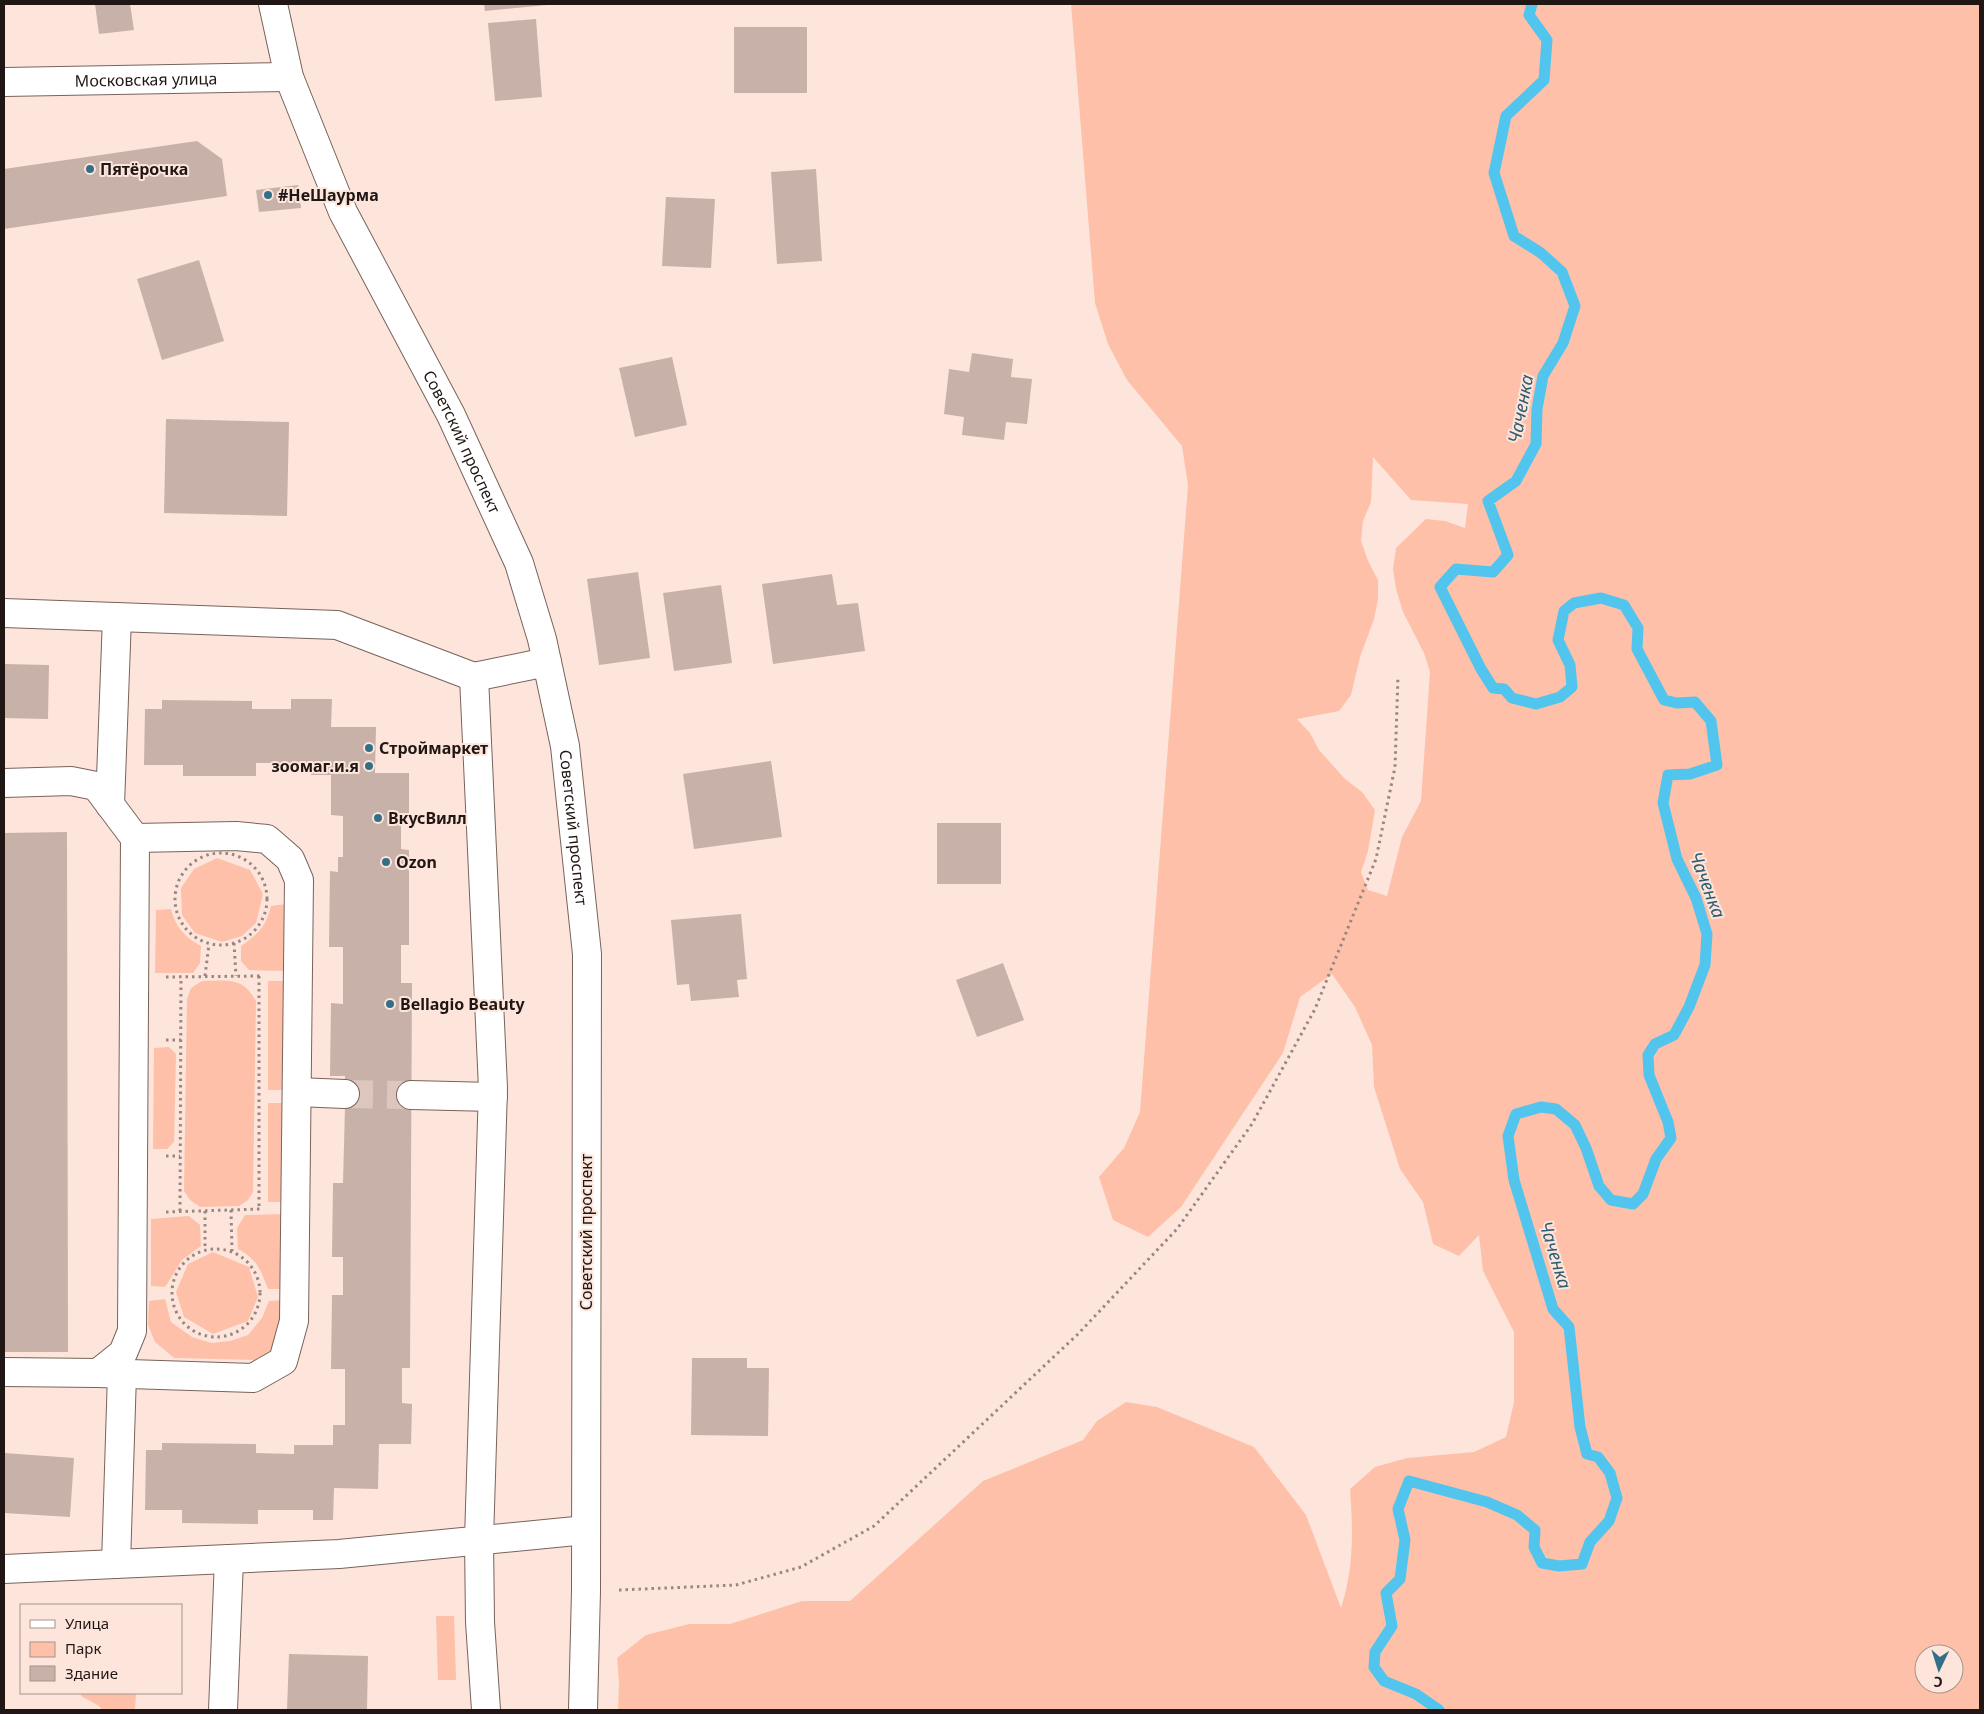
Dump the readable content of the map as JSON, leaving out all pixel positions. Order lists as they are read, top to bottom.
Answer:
{
  "streets": {
    "street": ["Московская улица", "Советский проспект"]
  },
  "crossings": [
    ["Московская улица", "Советский проспект"]
  ],
  "water": ["Чаченка"],
  "places": [
    "Пятёрочка",
    "#НеШаурма",
    "Строймаркет",
    "зоомаг.и.я",
    "ВкусВилл",
    "Ozon",
    "Bellagio Beauty"
  ],
  "legend": ["Улица", "Парк", "Здание"],
  "north": "bottom"
}
